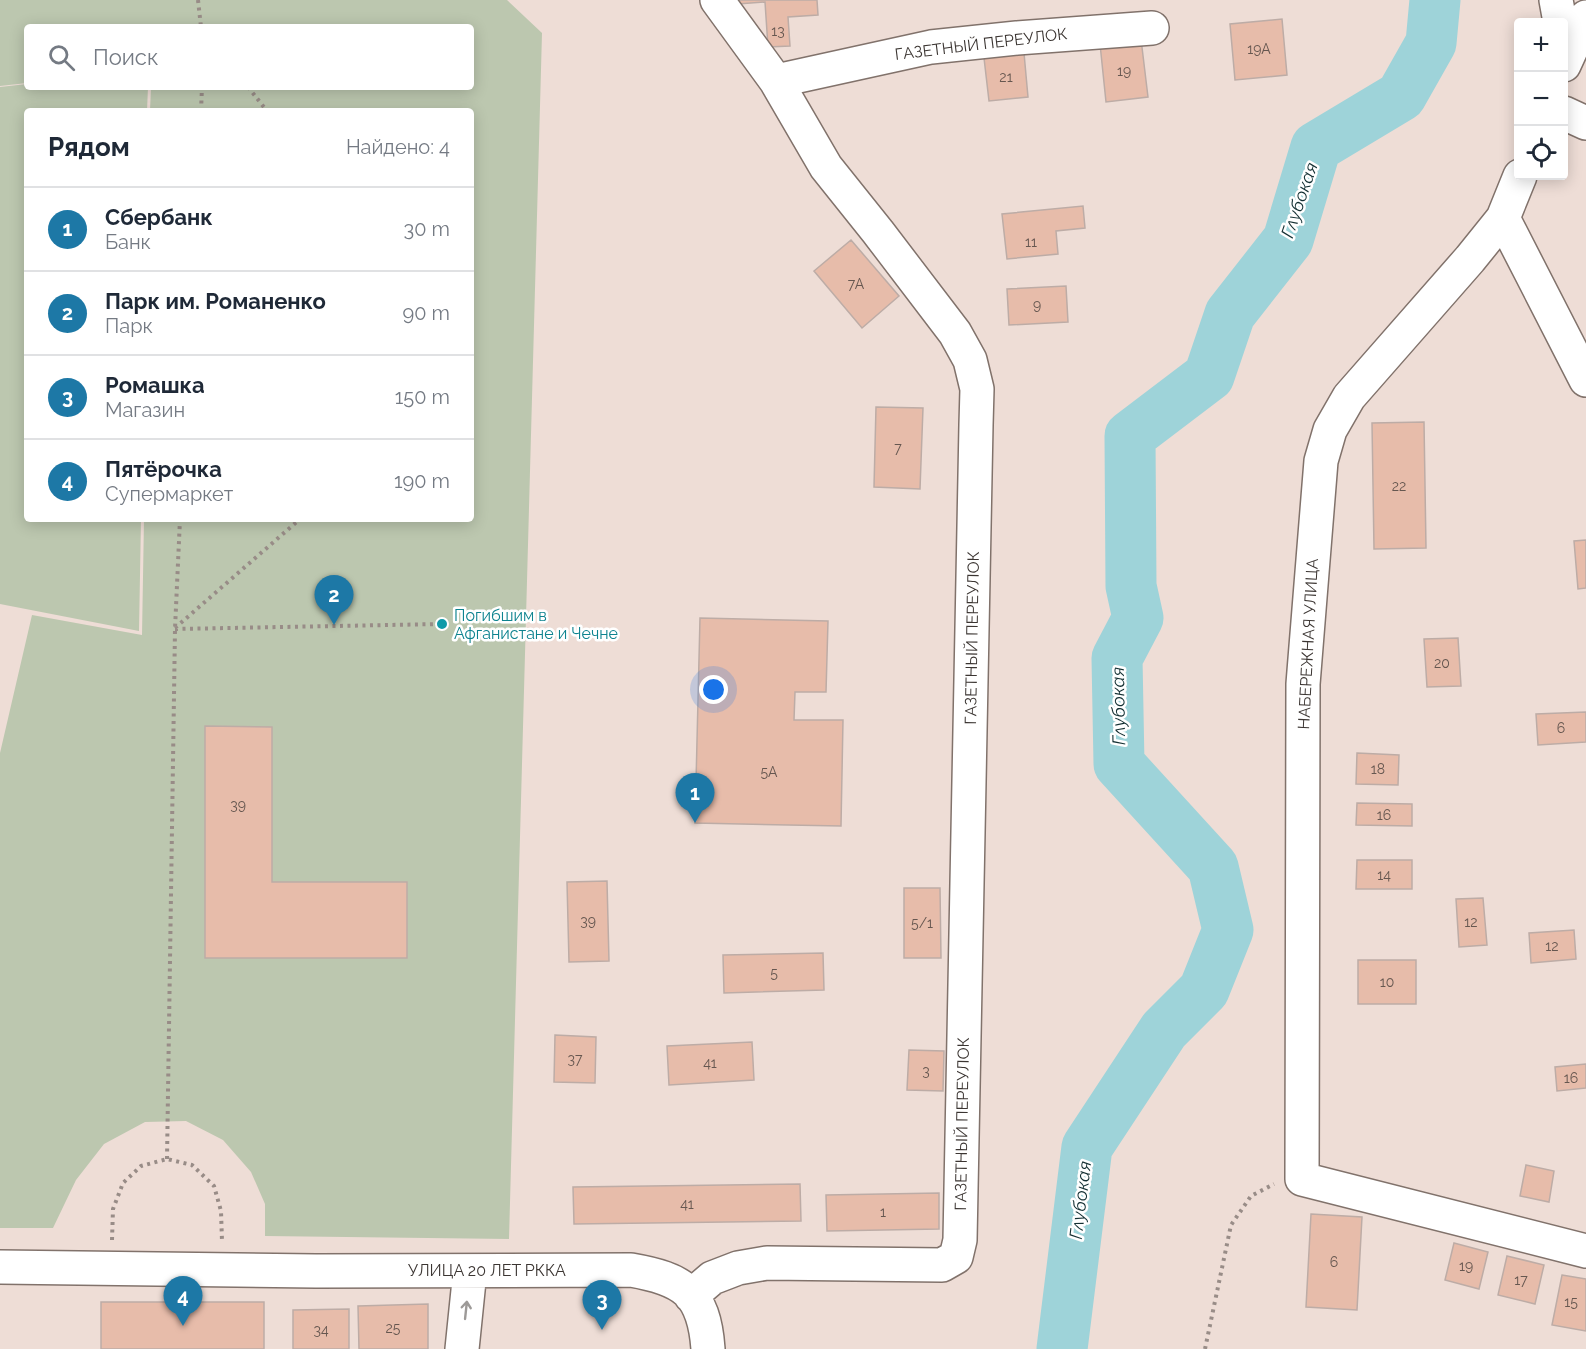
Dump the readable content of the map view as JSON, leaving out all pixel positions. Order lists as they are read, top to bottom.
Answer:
{
  "streets": {
    "street": ["ГАЗЕТНЫЙ ПЕРЕУЛОК", "НАБЕРЕЖНАЯ УЛИЦА", "УЛИЦА 20 ЛЕТ РККА"]
  },
  "crossings": [
    ["ГАЗЕТНЫЙ ПЕРЕУЛОК", "УЛИЦА 20 ЛЕТ РККА"]
  ],
  "water": ["Глубокая"],
  "places": ["Погибшим в Афганистане и Чечне"],
  "house_numbers": [
    "13",
    "19А",
    "19",
    "21",
    "11",
    "7А",
    "9",
    "7",
    "22",
    "20",
    "6",
    "18",
    "5А",
    "39",
    "16",
    "14",
    "39",
    "12",
    "5/1",
    "12",
    "5",
    "10",
    "37",
    "41",
    "3",
    "16",
    "41",
    "1",
    "6",
    "19",
    "17",
    "15",
    "25",
    "34"
  ],
  "page": {
    "map_buttons": ["+", "−"],
    "search": "Поиск",
    "heading": ["Рядом", "Найдено: 4"],
    "list": [
      {
        "mark": "1",
        "name": "Сбербанк",
        "note": "Банк",
        "value": "30 m"
      },
      {
        "mark": "2",
        "name": "Парк им. Романенко",
        "note": "Парк",
        "value": "90 m"
      },
      {
        "mark": "3",
        "name": "Ромашка",
        "note": "Магазин",
        "value": "150 m"
      },
      {
        "mark": "4",
        "name": "Пятёрочка",
        "note": "Супермаркет",
        "value": "190 m"
      }
    ],
    "pins": [
      "2",
      "1",
      "4",
      "3"
    ]
  }
}
